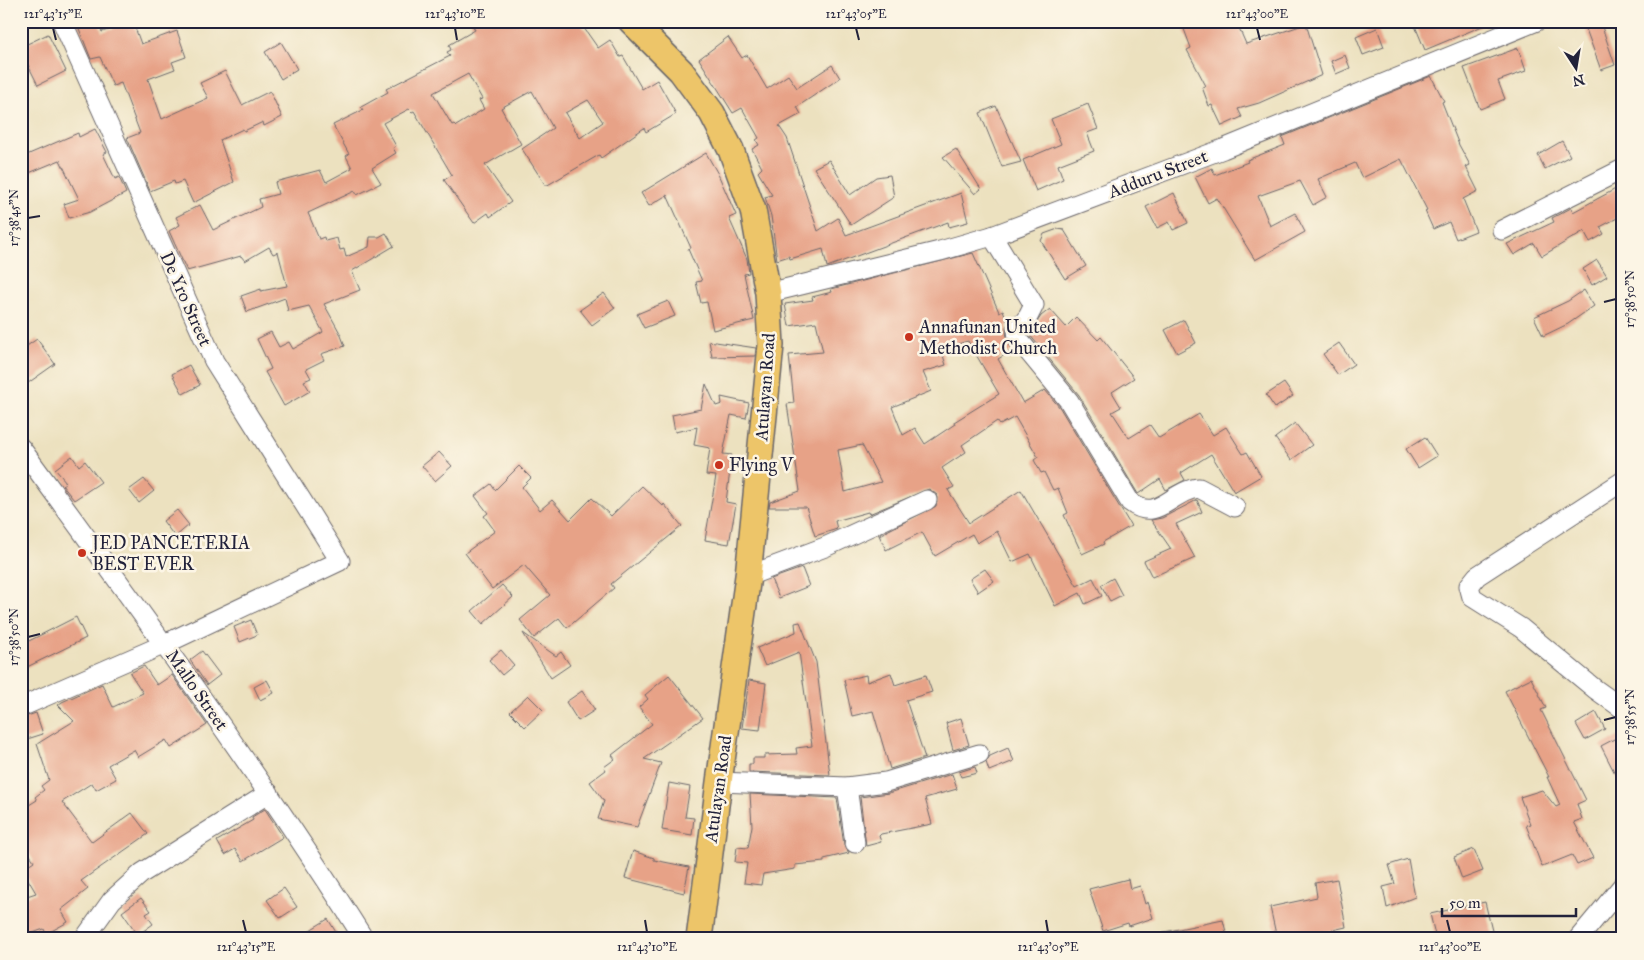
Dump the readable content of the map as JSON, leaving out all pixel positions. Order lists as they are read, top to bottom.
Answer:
{
  "streets": {
    "main road": ["Atulayan Road"],
    "street": ["Adduru Street", "De Yro Street", "Mallo Street"]
  },
  "crossings": [
    ["Adduru Street", "Atulayan Road"],
    ["De Yro Street", "Mallo Street"]
  ],
  "places": ["Annafunan United Methodist Church", "Flying V", "JED PANCETERIA BEST EVER"],
  "scale_bar": "50 m",
  "north": "bottom",
  "coordinates": [
    "121°43'15\"E",
    "121°43'10\"E",
    "121°43'05\"E",
    "121°43'00\"E",
    "17°38'45\"N",
    "17°38'50\"N",
    "17°38'55\"N"
  ]
}
